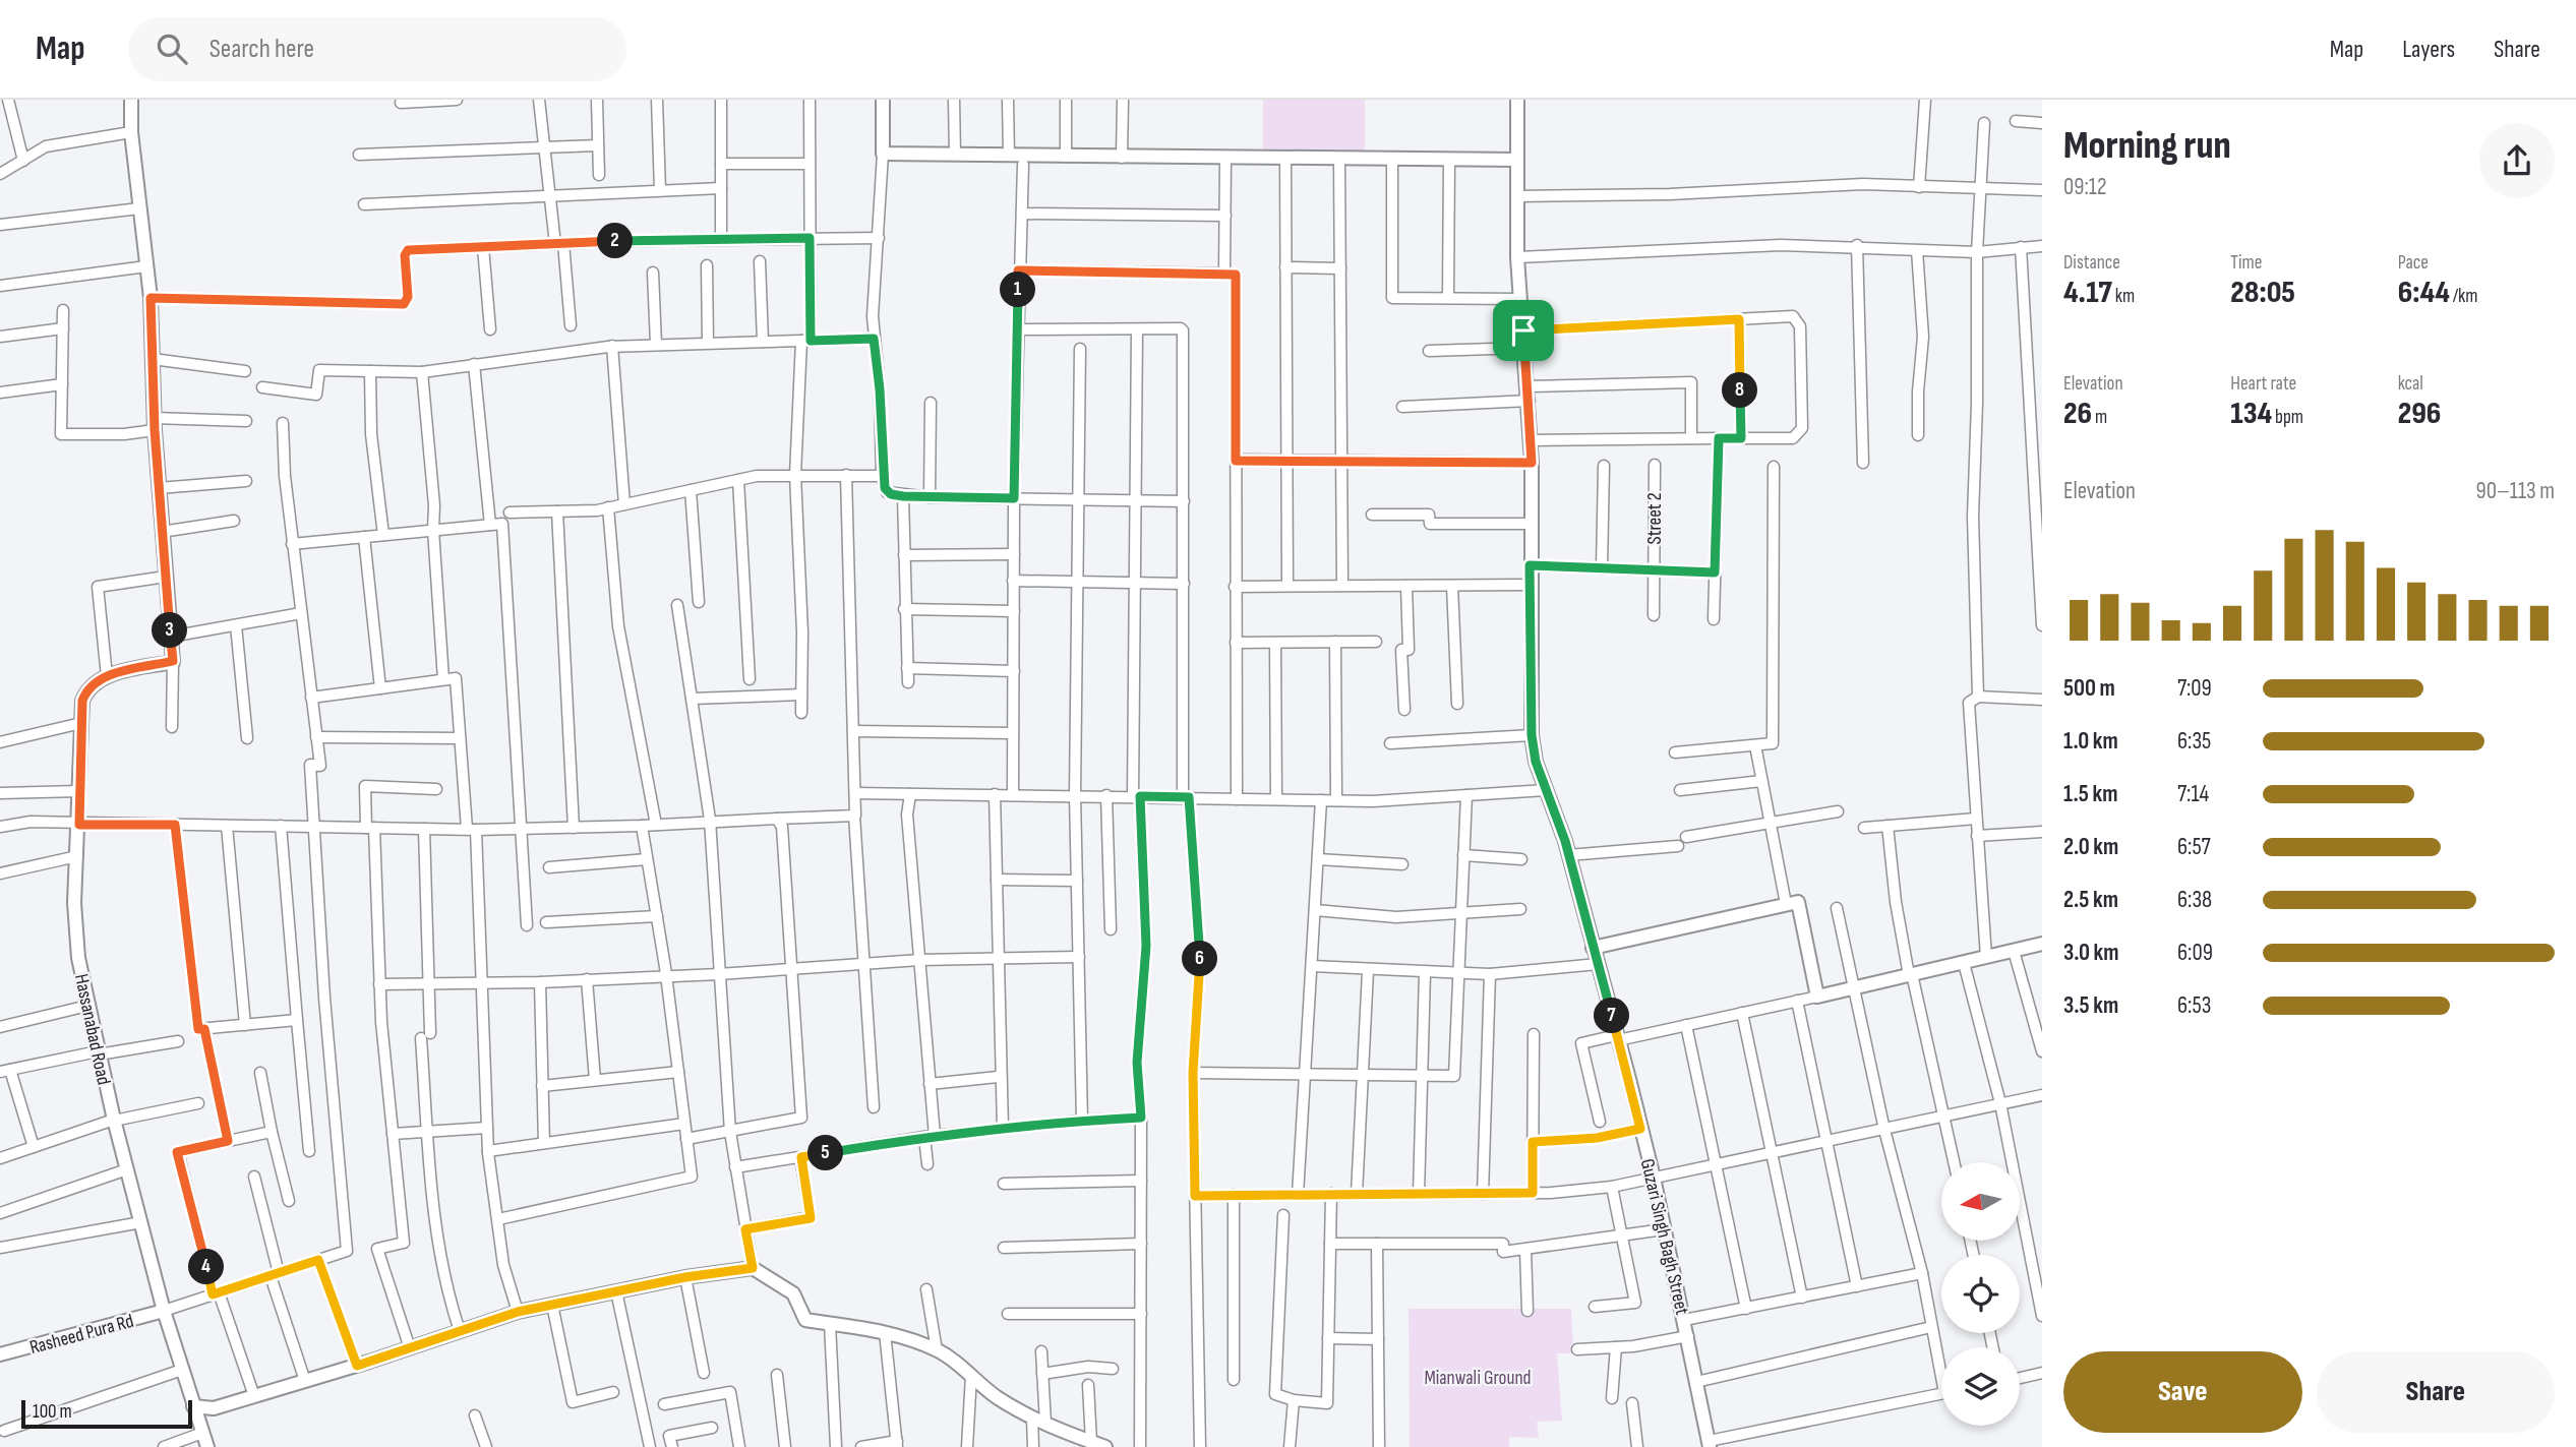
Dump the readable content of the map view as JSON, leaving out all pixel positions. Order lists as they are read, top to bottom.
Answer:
{
  "streets": {
    "street": [
      "Street 2",
      "Hassanabad Road",
      "Guzari Singh Bagh Street",
      "Rasheed Pura Rd"
    ]
  },
  "crossings": [
    ["Hassanabad Road", "Rasheed Pura Rd"]
  ],
  "parks": ["Mianwali Ground"],
  "scale_bar": "100 m",
  "north": "left",
  "page": {
    "header": "Map",
    "search": "Search here",
    "nav": ["Map", "Layers", "Share"],
    "heading": ["Morning run", "09:12"],
    "stats": [
      ["Distance", "4.17 km"],
      ["Time", "28:05"],
      ["Pace", "6:44 /km"],
      ["Elevation", "26 m"],
      ["Heart rate", "134 bpm"],
      ["kcal", "296"]
    ],
    "pins": [
      "2",
      "1",
      "8",
      "3",
      "6",
      "7",
      "5",
      "4"
    ],
    "chart": ["Elevation", "90–113 m"],
    "list": [
      {
        "name": "500 m",
        "note": "7:09"
      },
      {
        "name": "1.0 km",
        "note": "6:35"
      },
      {
        "name": "1.5 km",
        "note": "7:14"
      },
      {
        "name": "2.0 km",
        "note": "6:57"
      },
      {
        "name": "2.5 km",
        "note": "6:38"
      },
      {
        "name": "3.0 km",
        "note": "6:09"
      },
      {
        "name": "3.5 km",
        "note": "6:53"
      }
    ],
    "buttons": ["Save", "Share"],
    "scale": "100 m"
  }
}
